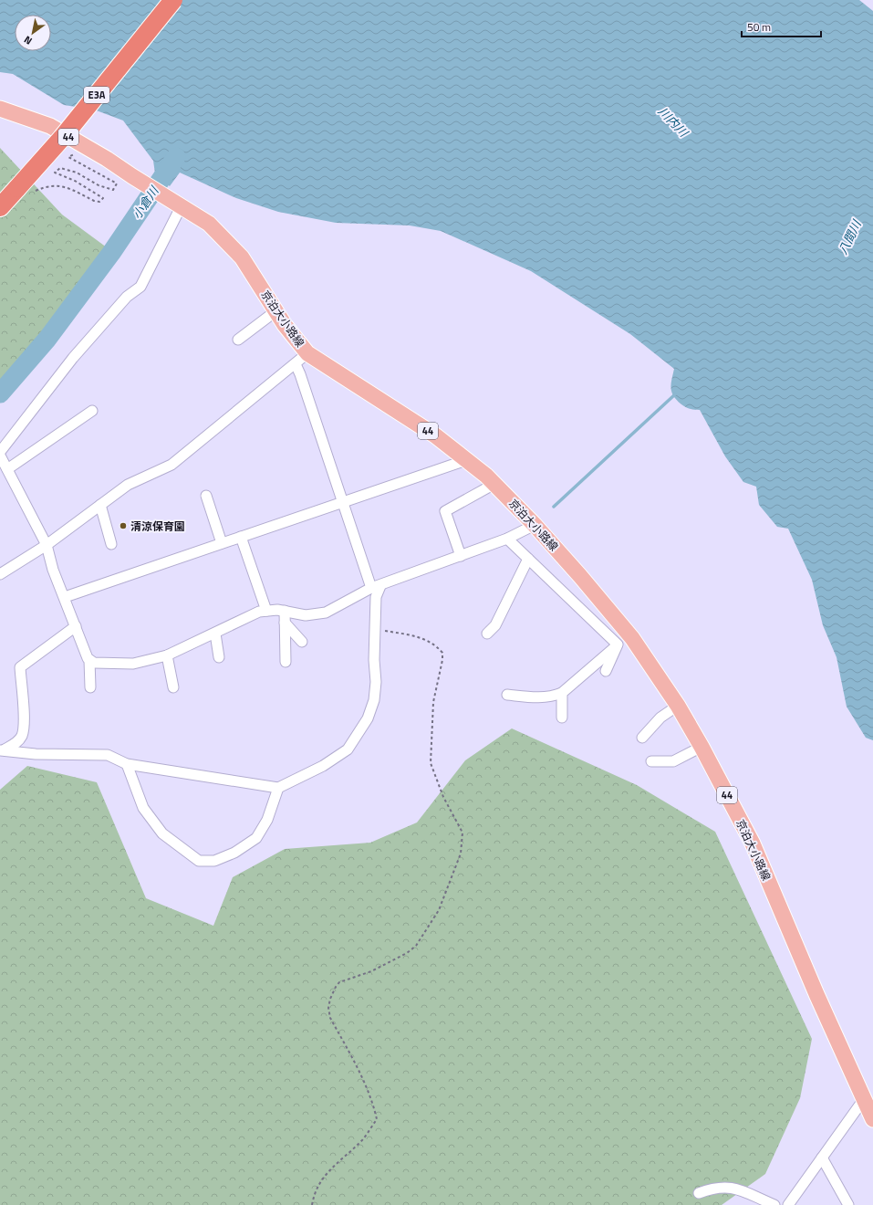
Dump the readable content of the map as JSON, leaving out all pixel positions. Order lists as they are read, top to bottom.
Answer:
{
  "streets": {
    "highway": ["E3A"],
    "main road": ["44", "京泊大小路線"]
  },
  "water": ["川内川", "小倉川", "八間川"],
  "places": ["清涼保育園"],
  "scale_bar": "50 m",
  "north": "bottom left"
}
